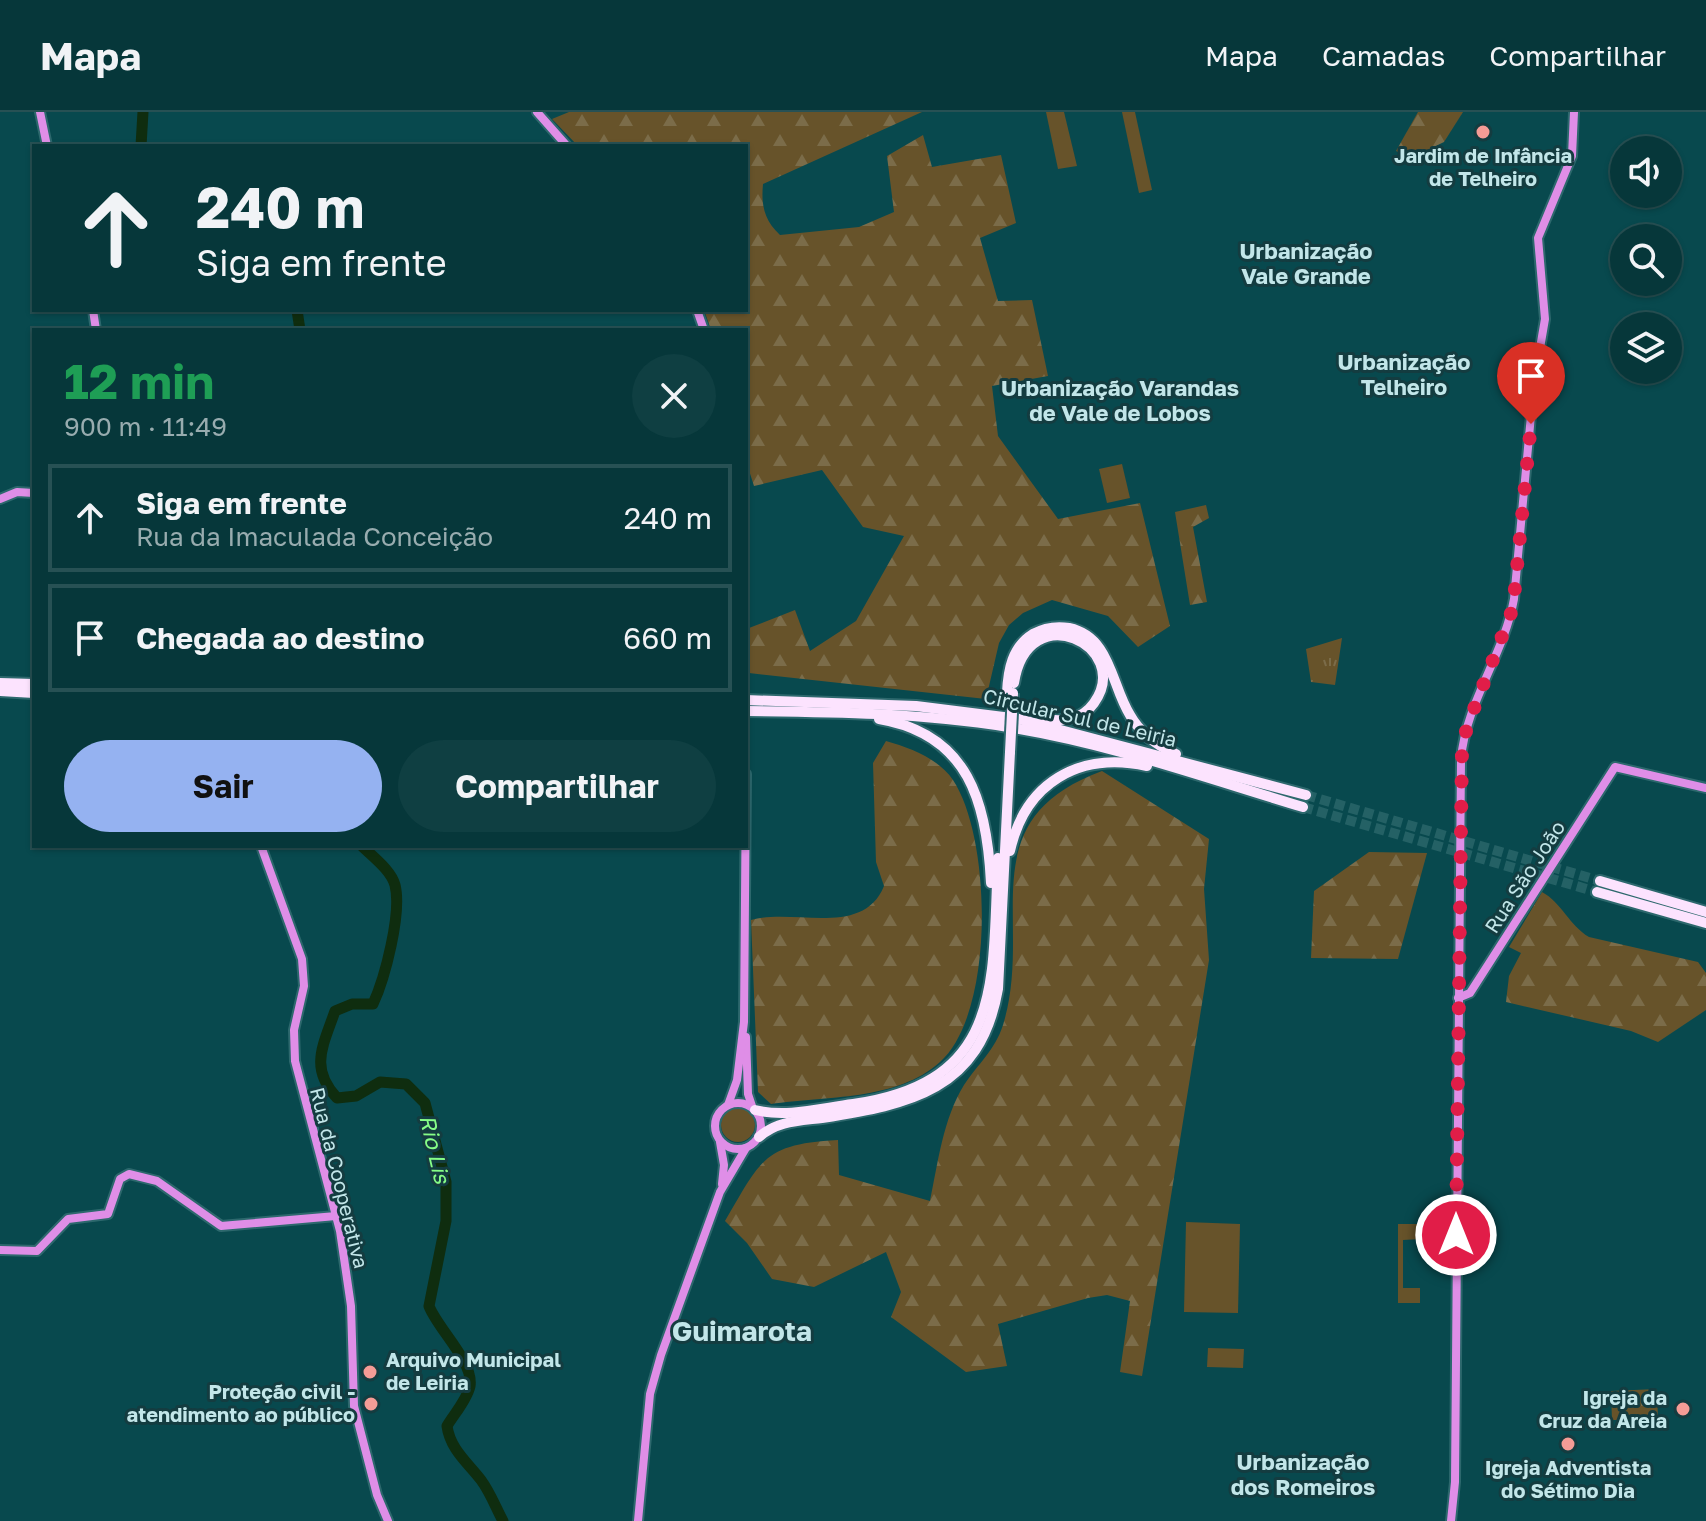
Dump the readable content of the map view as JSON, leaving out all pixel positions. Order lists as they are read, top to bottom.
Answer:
{
  "streets": {
    "highway": ["Circular Sul de Leiria"],
    "main road": ["Rua São João", "Rua da Cooperativa"]
  },
  "districts": [
    "Urbanização Vale Grande",
    "Urbanização Telheiro",
    "Urbanização Varandas de Vale de Lobos",
    "Guimarota",
    "Urbanização dos Romeiros"
  ],
  "water": ["Rio Lis"],
  "places": [
    "Jardim de Infância de Telheiro",
    "Arquivo Municipal de Leiria",
    "Proteção civil - atendimento ao público",
    "Igreja da Cruz da Areia",
    "Igreja Adventista do Sétimo Dia"
  ],
  "page": {
    "header": "Mapa",
    "nav": ["Mapa", "Camadas", "Compartilhar"],
    "turn": ["240 m", "Siga em frente"],
    "heading": ["12 min", "900 m · 11:49"],
    "list": [
      {
        "name": "Siga em frente",
        "note": "Rua da Imaculada Conceição",
        "value": "240 m"
      },
      {
        "name": "Chegada ao destino",
        "value": "660 m"
      }
    ],
    "buttons": ["Sair", "Compartilhar"]
  }
}
